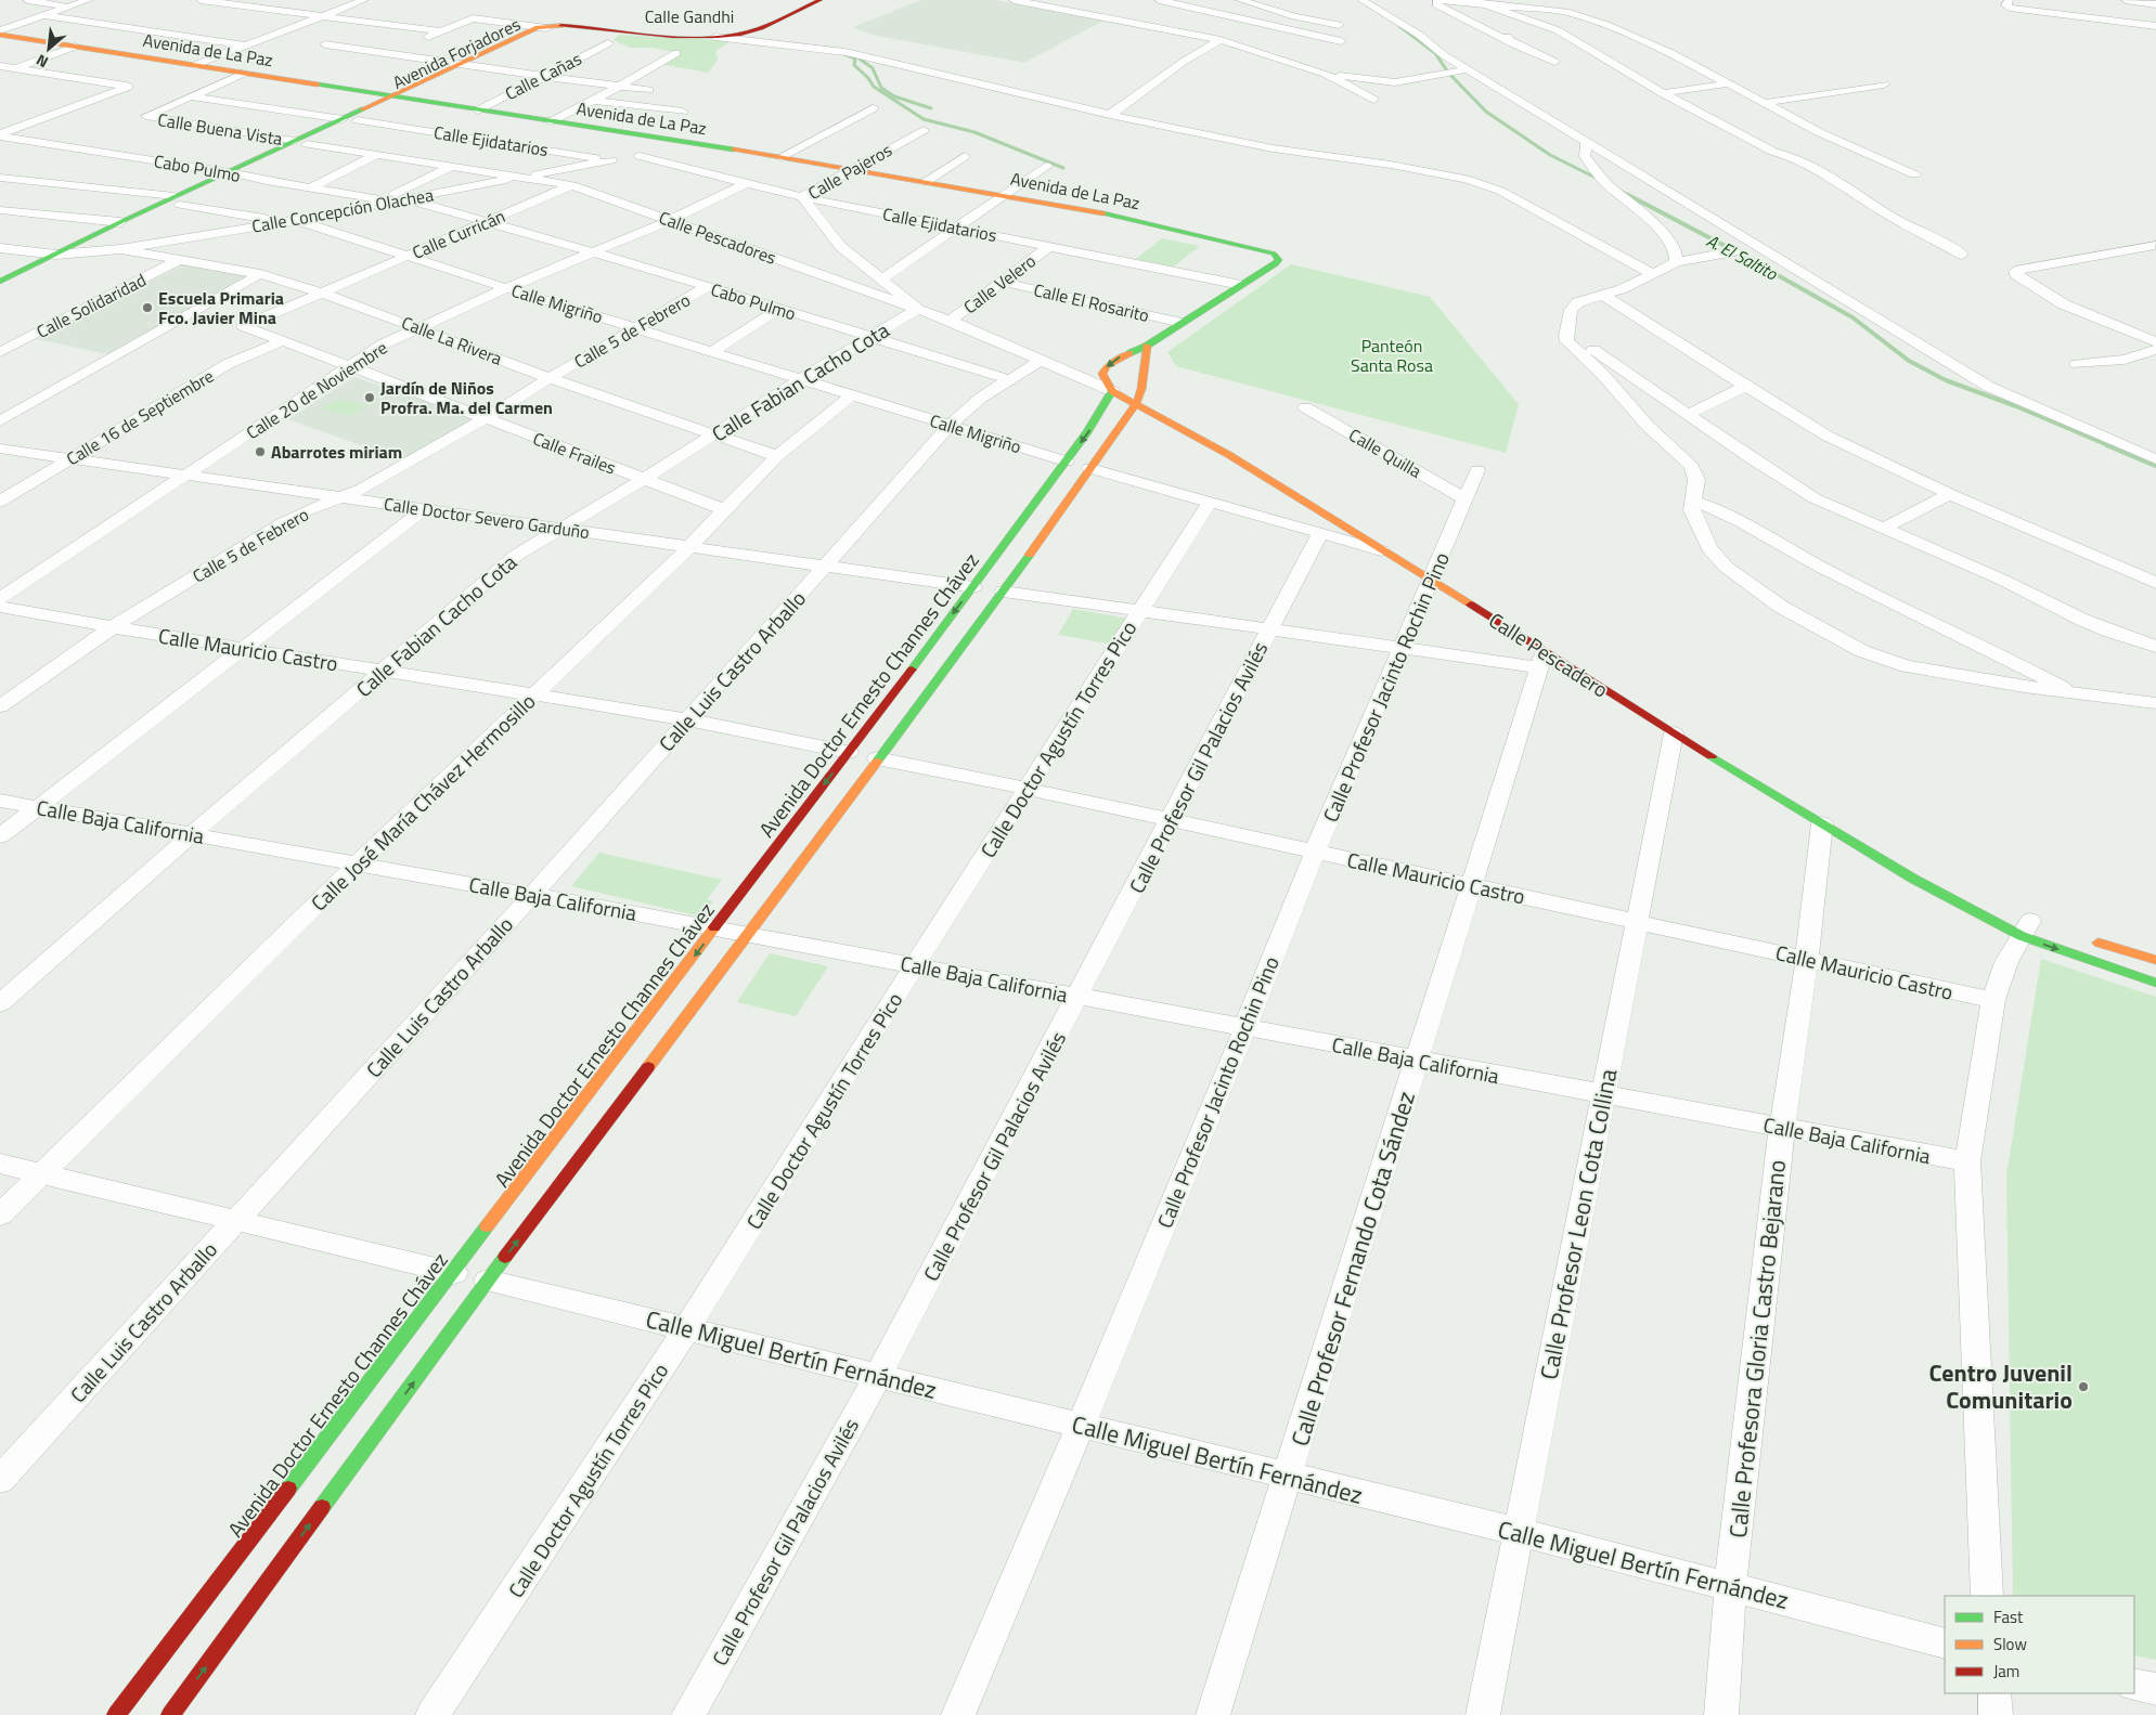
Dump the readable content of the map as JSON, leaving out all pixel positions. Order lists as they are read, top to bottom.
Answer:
{
  "streets": {
    "street": [
      "Calle Gandhi",
      "Avenida de La Paz",
      "Avenida Forjadores",
      "Calle Cañas",
      "Calle Buena Vista",
      "Calle Ejidatarios",
      "Cabo Pulmo",
      "Calle Pajeros",
      "Calle Concepción Olachea",
      "Calle Curricán",
      "Calle Pescadores",
      "Calle Velero",
      "Calle El Rosarito",
      "Calle Migriño",
      "Calle Solidaridad",
      "Calle 5 de Febrero",
      "Calle La Rivera",
      "Calle Fabian Cacho Cota",
      "Calle 20 de Noviembre",
      "Calle 16 de Septiembre",
      "Calle Frailes",
      "Calle Quilla",
      "Calle Doctor Severo Garduño",
      "Calle Mauricio Castro",
      "Calle Pescadero",
      "Calle Luis Castro Arballo",
      "Calle Profesor Jacinto Rochin Pino",
      "Avenida Doctor Ernesto Channes Chávez",
      "Calle Doctor Agustín Torres Pico",
      "Calle Profesor Gil Palacios Avilés",
      "Calle José María Chávez Hermosillo",
      "Calle Baja California",
      "Calle Profesor Leon Cota Collina",
      "Calle Profesor Fernando Cota Sández",
      "Calle Profesora Gloria Castro Bejarano",
      "Calle Miguel Bertín Fernández"
    ]
  },
  "crossings": [
    ["Calle Gandhi", "Avenida Forjadores"],
    ["Avenida de La Paz", "Avenida Forjadores"],
    ["Avenida de La Paz", "Calle Cañas"],
    ["Avenida de La Paz", "Calle Ejidatarios"],
    ["Avenida de La Paz", "Calle Pajeros"],
    ["Avenida de La Paz", "Calle Curricán"],
    ["Avenida Forjadores", "Calle Buena Vista"],
    ["Avenida Forjadores", "Calle Ejidatarios"],
    ["Avenida Forjadores", "Cabo Pulmo"],
    ["Avenida Forjadores", "Calle Concepción Olachea"],
    ["Avenida Forjadores", "Calle Pescadores"],
    ["Calle Buena Vista", "Calle Pescadores"],
    ["Calle Ejidatarios", "Calle Pajeros"],
    ["Calle Ejidatarios", "Calle Concepción Olachea"],
    ["Calle Ejidatarios", "Calle Curricán"],
    ["Calle Ejidatarios", "Calle Velero"],
    ["Calle Ejidatarios", "Calle 20 de Noviembre"],
    ["Cabo Pulmo", "Calle Concepción Olachea"],
    ["Cabo Pulmo", "Calle Curricán"],
    ["Cabo Pulmo", "Calle 5 de Febrero"],
    ["Cabo Pulmo", "Calle Fabian Cacho Cota"],
    ["Cabo Pulmo", "Calle 20 de Noviembre"],
    ["Cabo Pulmo", "Calle Luis Castro Arballo"],
    ["Calle Pajeros", "Calle Pescadores"],
    ["Calle Pajeros", "Calle Fabian Cacho Cota"],
    ["Calle Concepción Olachea", "Calle Pescadores"],
    ["Calle Concepción Olachea", "Calle Migriño"],
    ["Calle Concepción Olachea", "Calle La Rivera"],
    ["Calle Curricán", "Calle Pescadores"],
    ["Calle Curricán", "Calle Migriño"],
    ["Calle Curricán", "Calle La Rivera"],
    ["Calle Curricán", "Calle Frailes"],
    ["Calle Pescadores", "Calle Velero"],
    ["Calle Pescadores", "Calle Fabian Cacho Cota"],
    ["Calle Pescadores", "Calle 20 de Noviembre"],
    ["Calle Pescadores", "Calle Pescadero"],
    ["Calle Pescadores", "Calle Luis Castro Arballo"],
    ["Calle Pescadores", "Avenida Doctor Ernesto Channes Chávez"],
    ["Calle Velero", "Calle El Rosarito"],
    ["Calle Migriño", "Calle 5 de Febrero"],
    ["Calle Migriño", "Calle Fabian Cacho Cota"],
    ["Calle Migriño", "Calle 20 de Noviembre"],
    ["Calle Migriño", "Calle Luis Castro Arballo"],
    ["Calle Migriño", "Avenida Doctor Ernesto Channes Chávez"],
    ["Calle Migriño", "Calle José María Chávez Hermosillo"],
    ["Calle Solidaridad", "Calle La Rivera"],
    ["Calle 5 de Febrero", "Calle La Rivera"],
    ["Calle 5 de Febrero", "Calle Frailes"],
    ["Calle 5 de Febrero", "Calle Doctor Severo Garduño"],
    ["Calle 5 de Febrero", "Calle Mauricio Castro"],
    ["Calle La Rivera", "Calle Fabian Cacho Cota"],
    ["Calle La Rivera", "Calle 20 de Noviembre"],
    ["Calle La Rivera", "Calle José María Chávez Hermosillo"],
    ["Calle Fabian Cacho Cota", "Calle Frailes"],
    ["Calle Fabian Cacho Cota", "Calle Doctor Severo Garduño"],
    ["Calle Fabian Cacho Cota", "Calle Mauricio Castro"],
    ["Calle Fabian Cacho Cota", "Calle Baja California"],
    ["Calle 20 de Noviembre", "Calle Frailes"],
    ["Calle 20 de Noviembre", "Calle Doctor Severo Garduño"],
    ["Calle 16 de Septiembre", "Calle Frailes"],
    ["Calle 16 de Septiembre", "Calle Doctor Severo Garduño"],
    ["Calle Frailes", "Calle José María Chávez Hermosillo"],
    ["Calle Quilla", "Calle Profesor Jacinto Rochin Pino"],
    ["Calle Doctor Severo Garduño", "Calle Luis Castro Arballo"],
    ["Calle Doctor Severo Garduño", "Avenida Doctor Ernesto Channes Chávez"],
    ["Calle Doctor Severo Garduño", "Calle José María Chávez Hermosillo"],
    ["Calle Mauricio Castro", "Calle Luis Castro Arballo"],
    ["Calle Mauricio Castro", "Calle Profesor Jacinto Rochin Pino"],
    ["Calle Mauricio Castro", "Avenida Doctor Ernesto Channes Chávez"],
    ["Calle Mauricio Castro", "Calle Doctor Agustín Torres Pico"],
    ["Calle Mauricio Castro", "Calle Profesor Gil Palacios Avilés"],
    ["Calle Mauricio Castro", "Calle José María Chávez Hermosillo"],
    ["Calle Mauricio Castro", "Calle Profesor Leon Cota Collina"],
    ["Calle Mauricio Castro", "Calle Profesor Fernando Cota Sández"],
    ["Calle Mauricio Castro", "Calle Profesora Gloria Castro Bejarano"],
    ["Calle Pescadero", "Calle Profesor Jacinto Rochin Pino"],
    ["Calle Pescadero", "Avenida Doctor Ernesto Channes Chávez"],
    ["Calle Pescadero", "Calle Profesor Leon Cota Collina"],
    ["Calle Pescadero", "Calle Profesor Fernando Cota Sández"],
    ["Calle Pescadero", "Calle Profesora Gloria Castro Bejarano"],
    ["Calle Luis Castro Arballo", "Calle Baja California"],
    ["Calle Profesor Jacinto Rochin Pino", "Calle Baja California"],
    ["Calle Profesor Jacinto Rochin Pino", "Calle Miguel Bertín Fernández"],
    ["Avenida Doctor Ernesto Channes Chávez", "Calle Baja California"],
    ["Calle Doctor Agustín Torres Pico", "Calle Baja California"],
    ["Calle Doctor Agustín Torres Pico", "Calle Miguel Bertín Fernández"],
    ["Calle Profesor Gil Palacios Avilés", "Calle Baja California"],
    ["Calle Profesor Gil Palacios Avilés", "Calle Miguel Bertín Fernández"],
    ["Calle José María Chávez Hermosillo", "Calle Baja California"],
    ["Calle Baja California", "Calle Profesor Leon Cota Collina"],
    ["Calle Baja California", "Calle Profesor Fernando Cota Sández"],
    ["Calle Baja California", "Calle Profesora Gloria Castro Bejarano"],
    ["Calle Profesor Leon Cota Collina", "Calle Miguel Bertín Fernández"],
    ["Calle Profesor Fernando Cota Sández", "Calle Miguel Bertín Fernández"],
    ["Calle Profesora Gloria Castro Bejarano", "Calle Miguel Bertín Fernández"]
  ],
  "water": ["A. El Saltito"],
  "parks": ["Panteón Santa Rosa"],
  "places": [
    "Escuela Primaria Fco. Javier Mina",
    "Jardín de Niños Profra. Ma. del Carmen",
    "Abarrotes miriam",
    "Centro Juvenil Comunitario"
  ],
  "legend": ["Fast", "Slow", "Jam"],
  "north": "bottom left"
}
